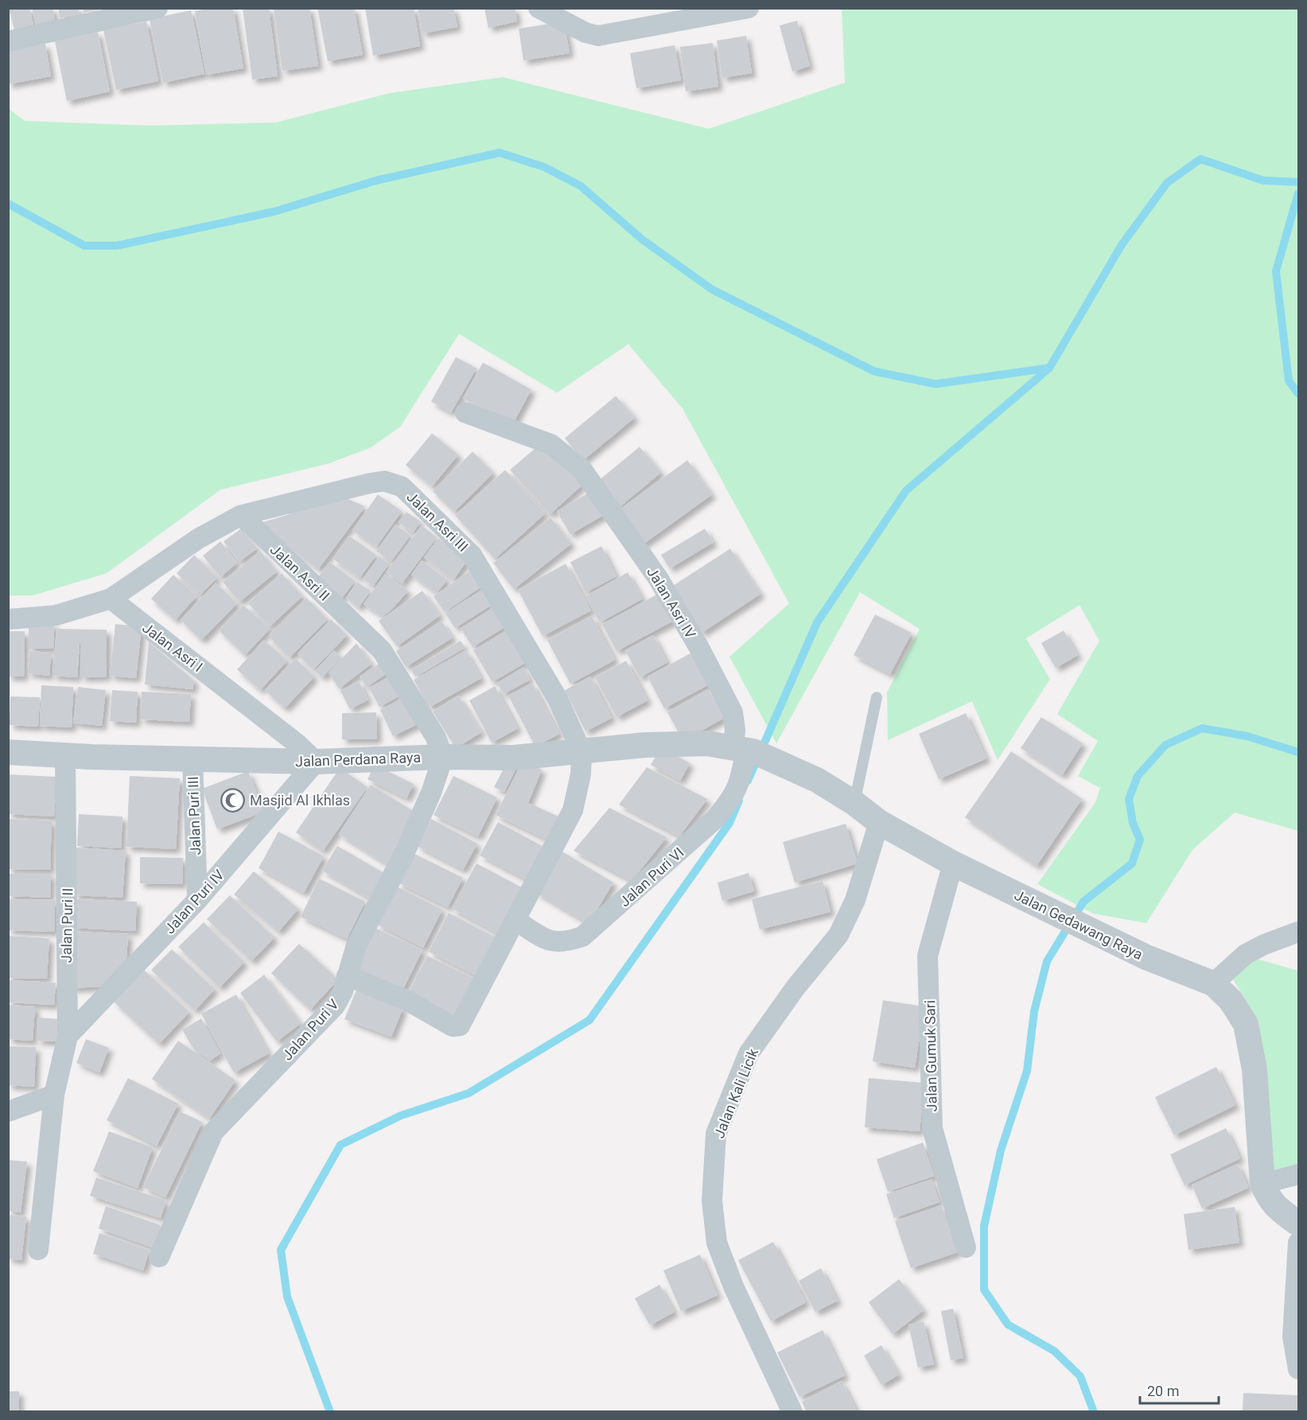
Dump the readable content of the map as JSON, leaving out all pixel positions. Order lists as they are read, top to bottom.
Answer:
{
  "streets": {
    "street": [
      "Jalan Asri III",
      "Jalan Asri II",
      "Jalan Asri IV",
      "Jalan Asri I",
      "Jalan Perdana Raya",
      "Jalan Puri III",
      "Jalan Puri VI",
      "Jalan Puri IV",
      "Jalan Gedawang Raya",
      "Jalan Puri II",
      "Jalan Puri V",
      "Jalan Gumuk Sari",
      "Jalan Kali Licik"
    ]
  },
  "crossings": [
    ["Jalan Asri III", "Jalan Asri II"],
    ["Jalan Asri III", "Jalan Perdana Raya"],
    ["Jalan Asri II", "Jalan Perdana Raya"],
    ["Jalan Asri II", "Jalan Puri V"],
    ["Jalan Asri IV", "Jalan Puri VI"],
    ["Jalan Asri IV", "Jalan Gedawang Raya"],
    ["Jalan Asri I", "Jalan Perdana Raya"],
    ["Jalan Asri I", "Jalan Puri IV"],
    ["Jalan Perdana Raya", "Jalan Puri III"],
    ["Jalan Perdana Raya", "Jalan Puri IV"],
    ["Jalan Perdana Raya", "Jalan Gedawang Raya"],
    ["Jalan Perdana Raya", "Jalan Puri II"],
    ["Jalan Perdana Raya", "Jalan Puri V"],
    ["Jalan Puri III", "Jalan Puri IV"],
    ["Jalan Puri VI", "Jalan Gedawang Raya"],
    ["Jalan Puri IV", "Jalan Puri II"],
    ["Jalan Gedawang Raya", "Jalan Gumuk Sari"],
    ["Jalan Gedawang Raya", "Jalan Kali Licik"]
  ],
  "places": {
    "mosque": ["Masjid Al Ikhlas"]
  },
  "scale_bar": "20 m"
}
